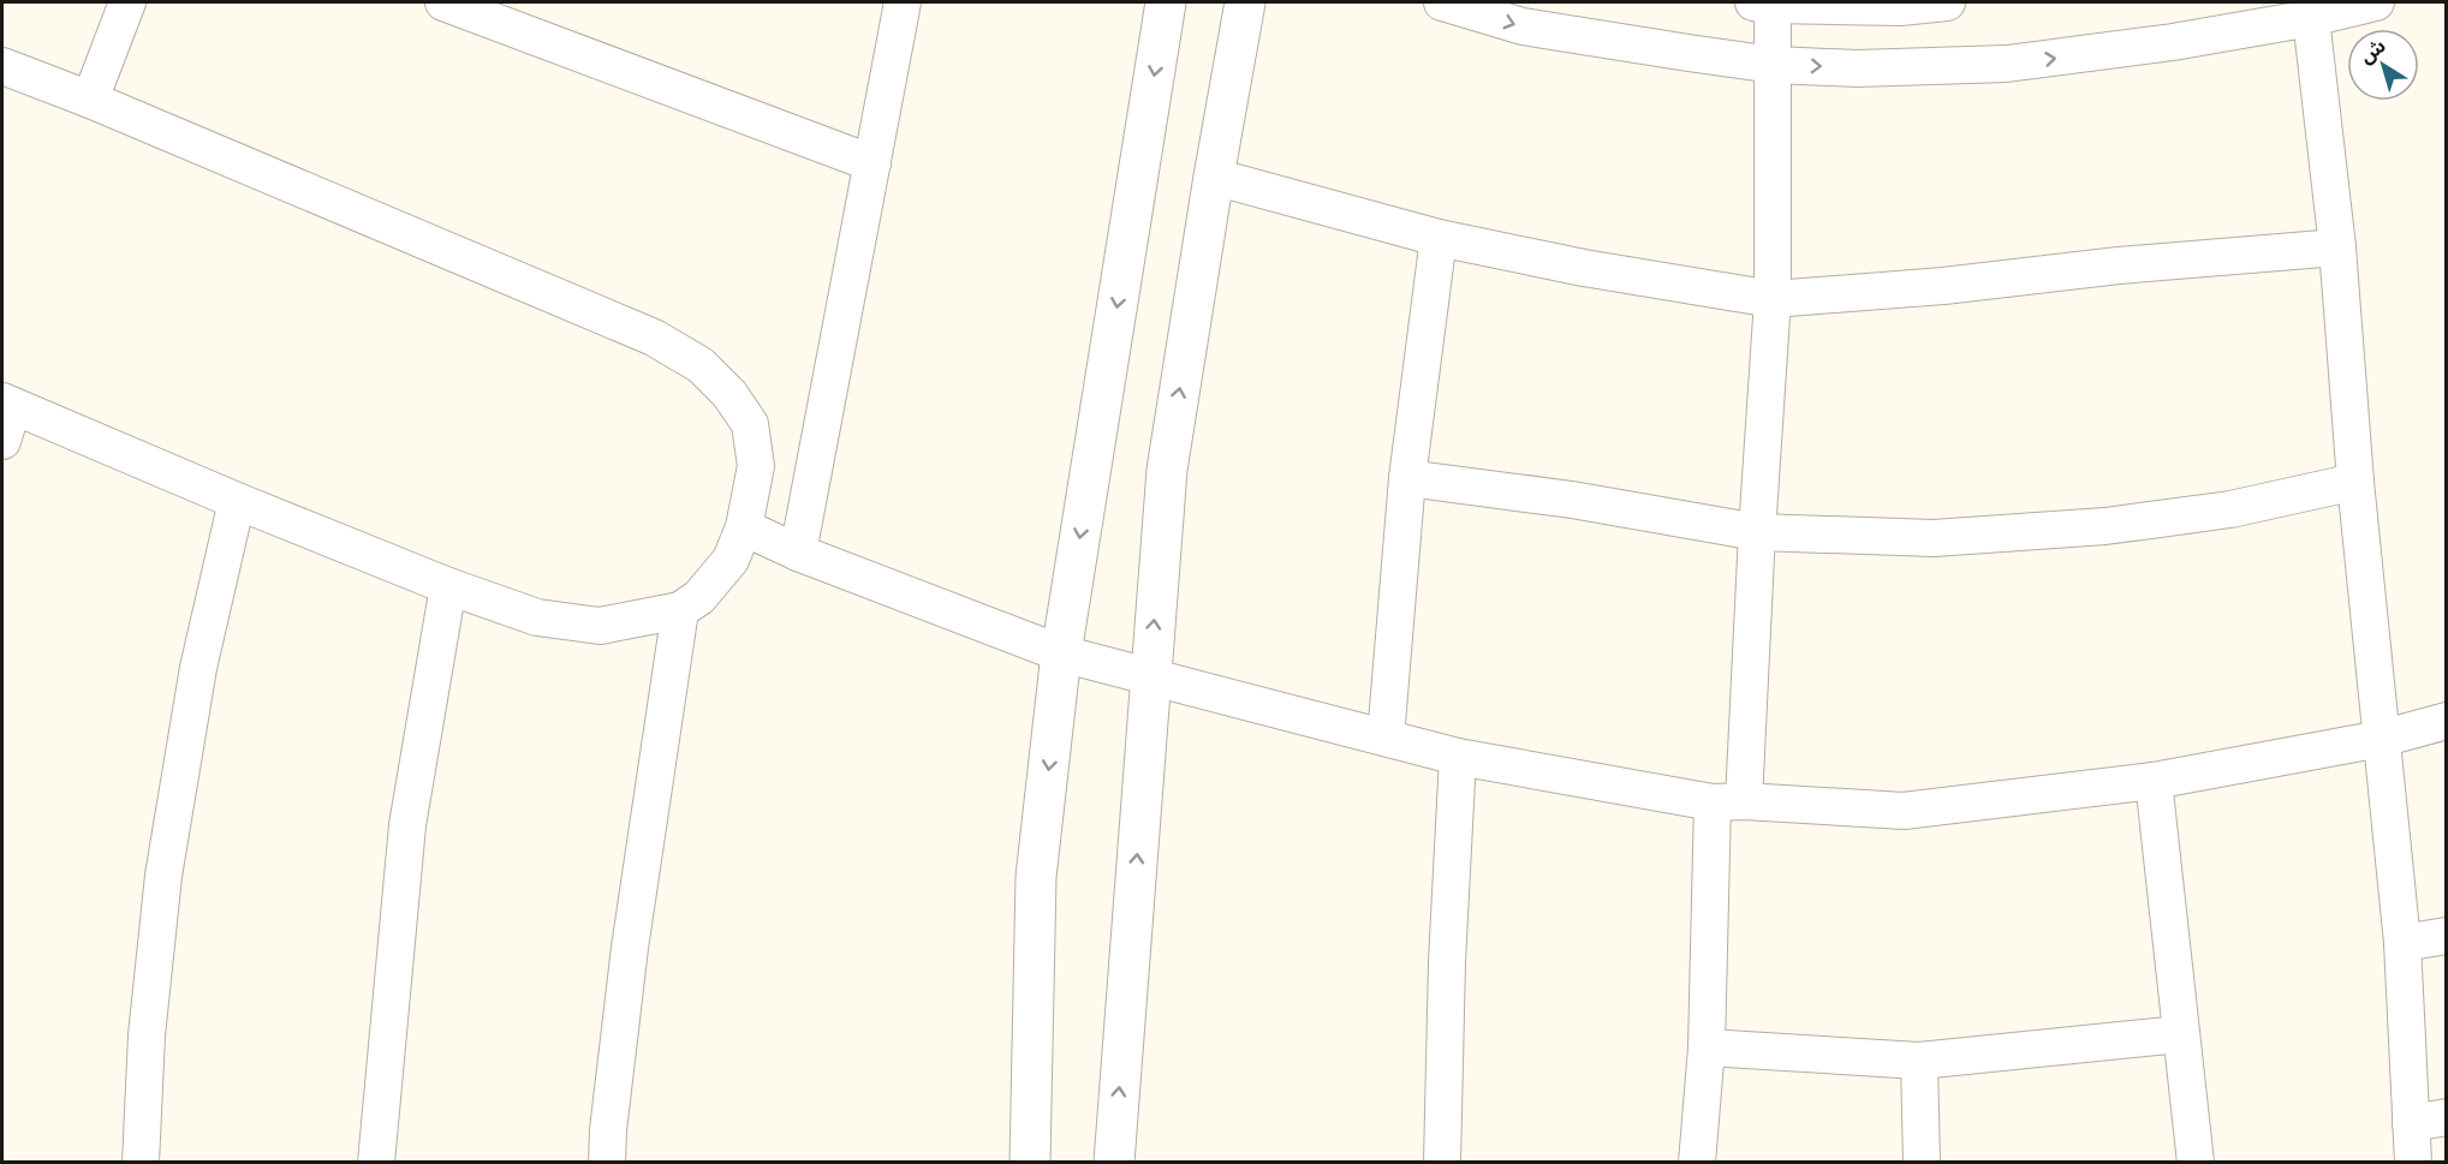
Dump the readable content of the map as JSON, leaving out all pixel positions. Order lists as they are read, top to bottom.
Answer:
{
  "north": "top left"
}
